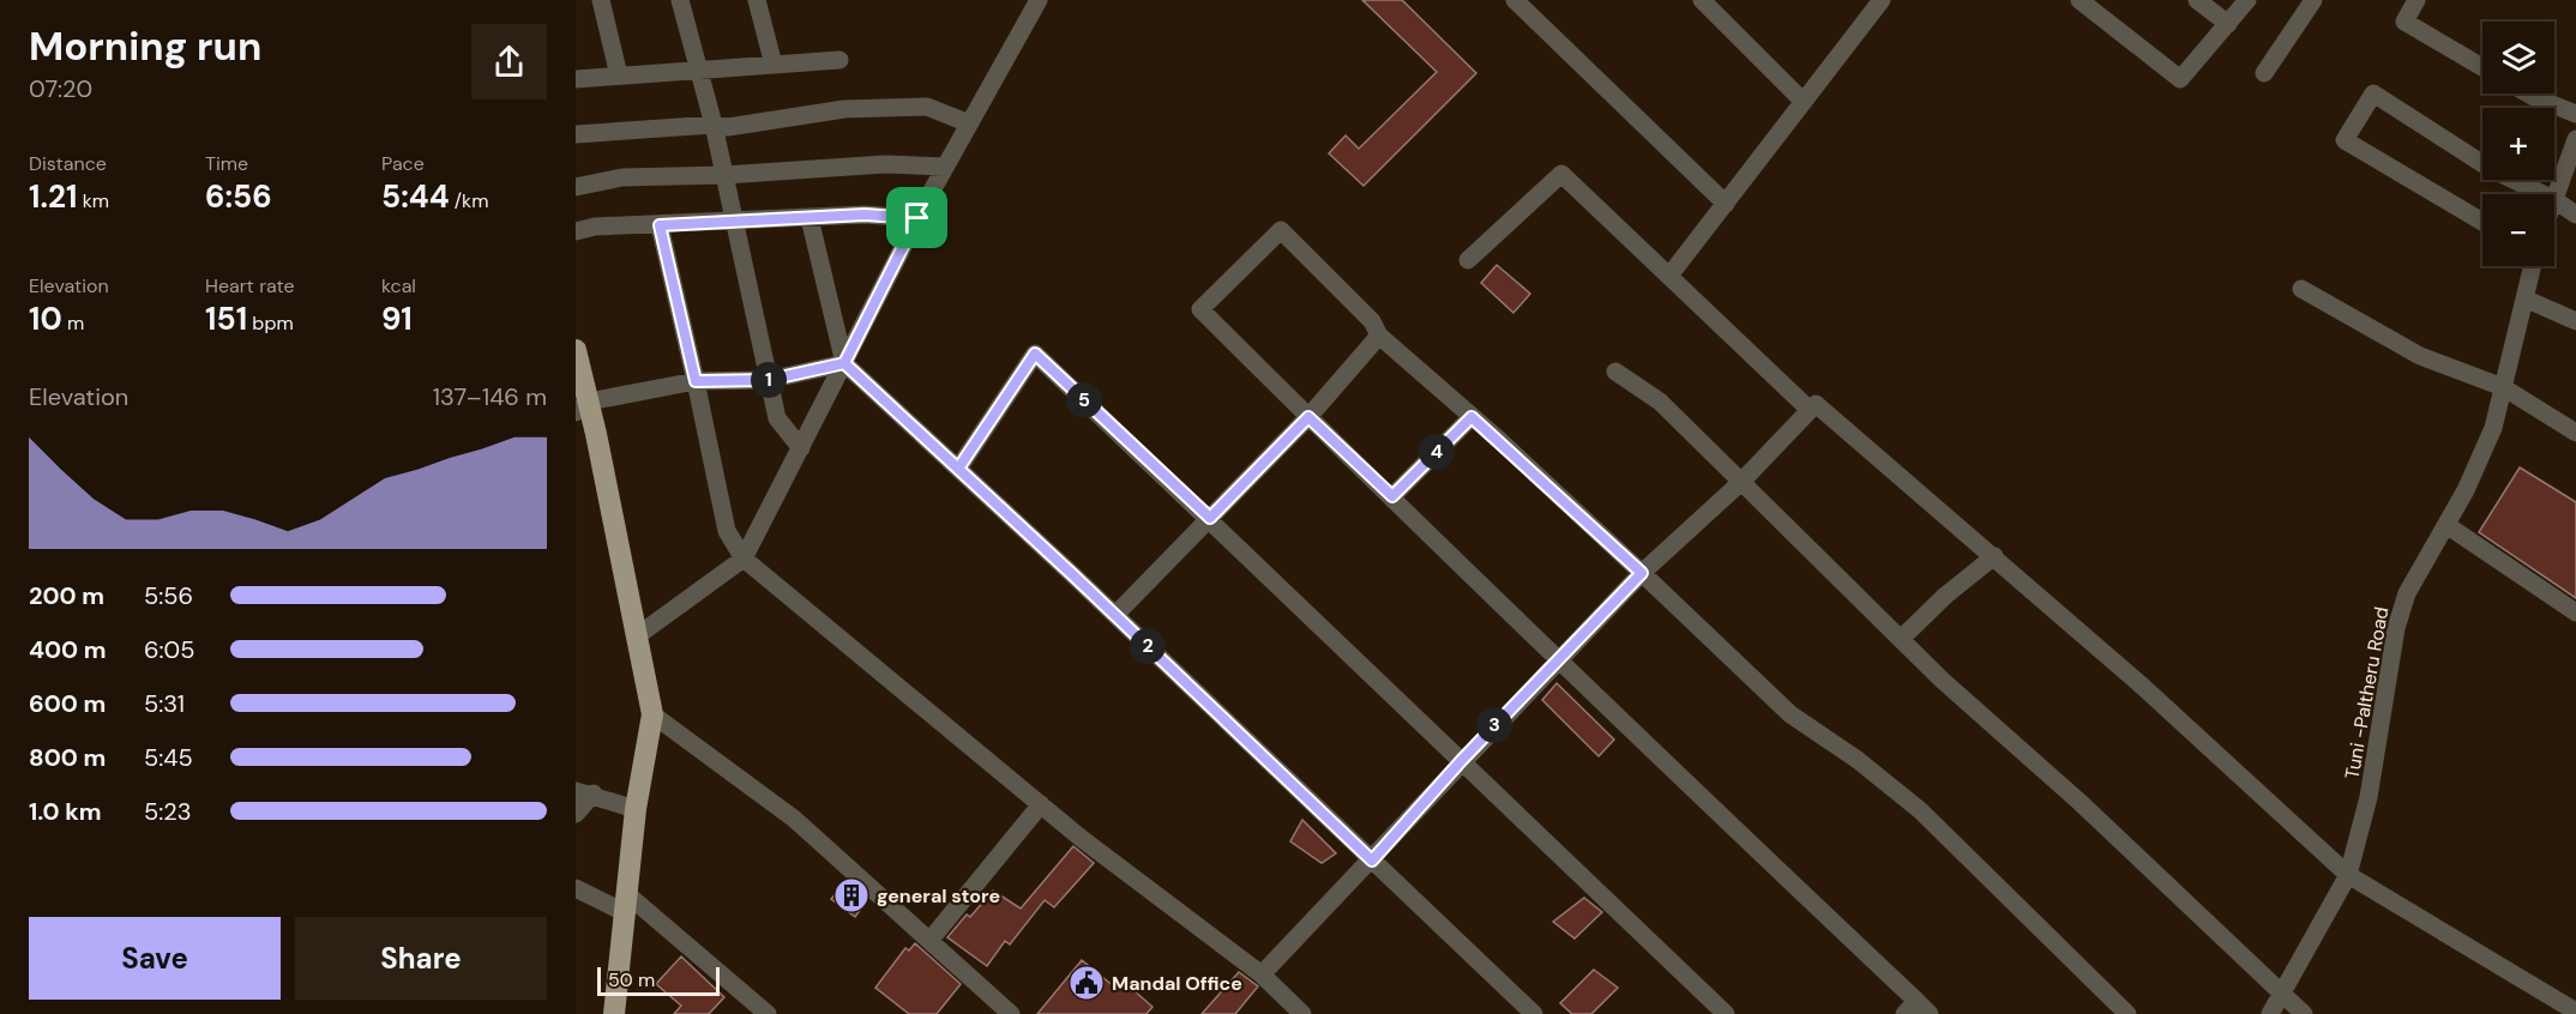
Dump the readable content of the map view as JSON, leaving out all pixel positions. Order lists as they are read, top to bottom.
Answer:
{
  "streets": {
    "street": ["Tuni -Paltheru Road"]
  },
  "places": {
    "building": ["general store"],
    "public building": ["Mandal Office"]
  },
  "scale_bar": "50 m",
  "page": {
    "heading": ["Morning run", "07:20"],
    "map_buttons": ["+", "−"],
    "stats": [
      ["Distance", "1.21 km"],
      ["Time", "6:56"],
      ["Pace", "5:44 /km"],
      ["Elevation", "10 m"],
      ["Heart rate", "151 bpm"],
      ["kcal", "91"]
    ],
    "pins": [
      "1",
      "5",
      "4",
      "2",
      "3"
    ],
    "chart": ["Elevation", "137–146 m"],
    "list": [
      {
        "name": "200 m",
        "note": "5:56"
      },
      {
        "name": "400 m",
        "note": "6:05"
      },
      {
        "name": "600 m",
        "note": "5:31"
      },
      {
        "name": "800 m",
        "note": "5:45"
      },
      {
        "name": "1.0 km",
        "note": "5:23"
      }
    ],
    "buttons": ["Save", "Share"],
    "scale": "50 m"
  }
}
